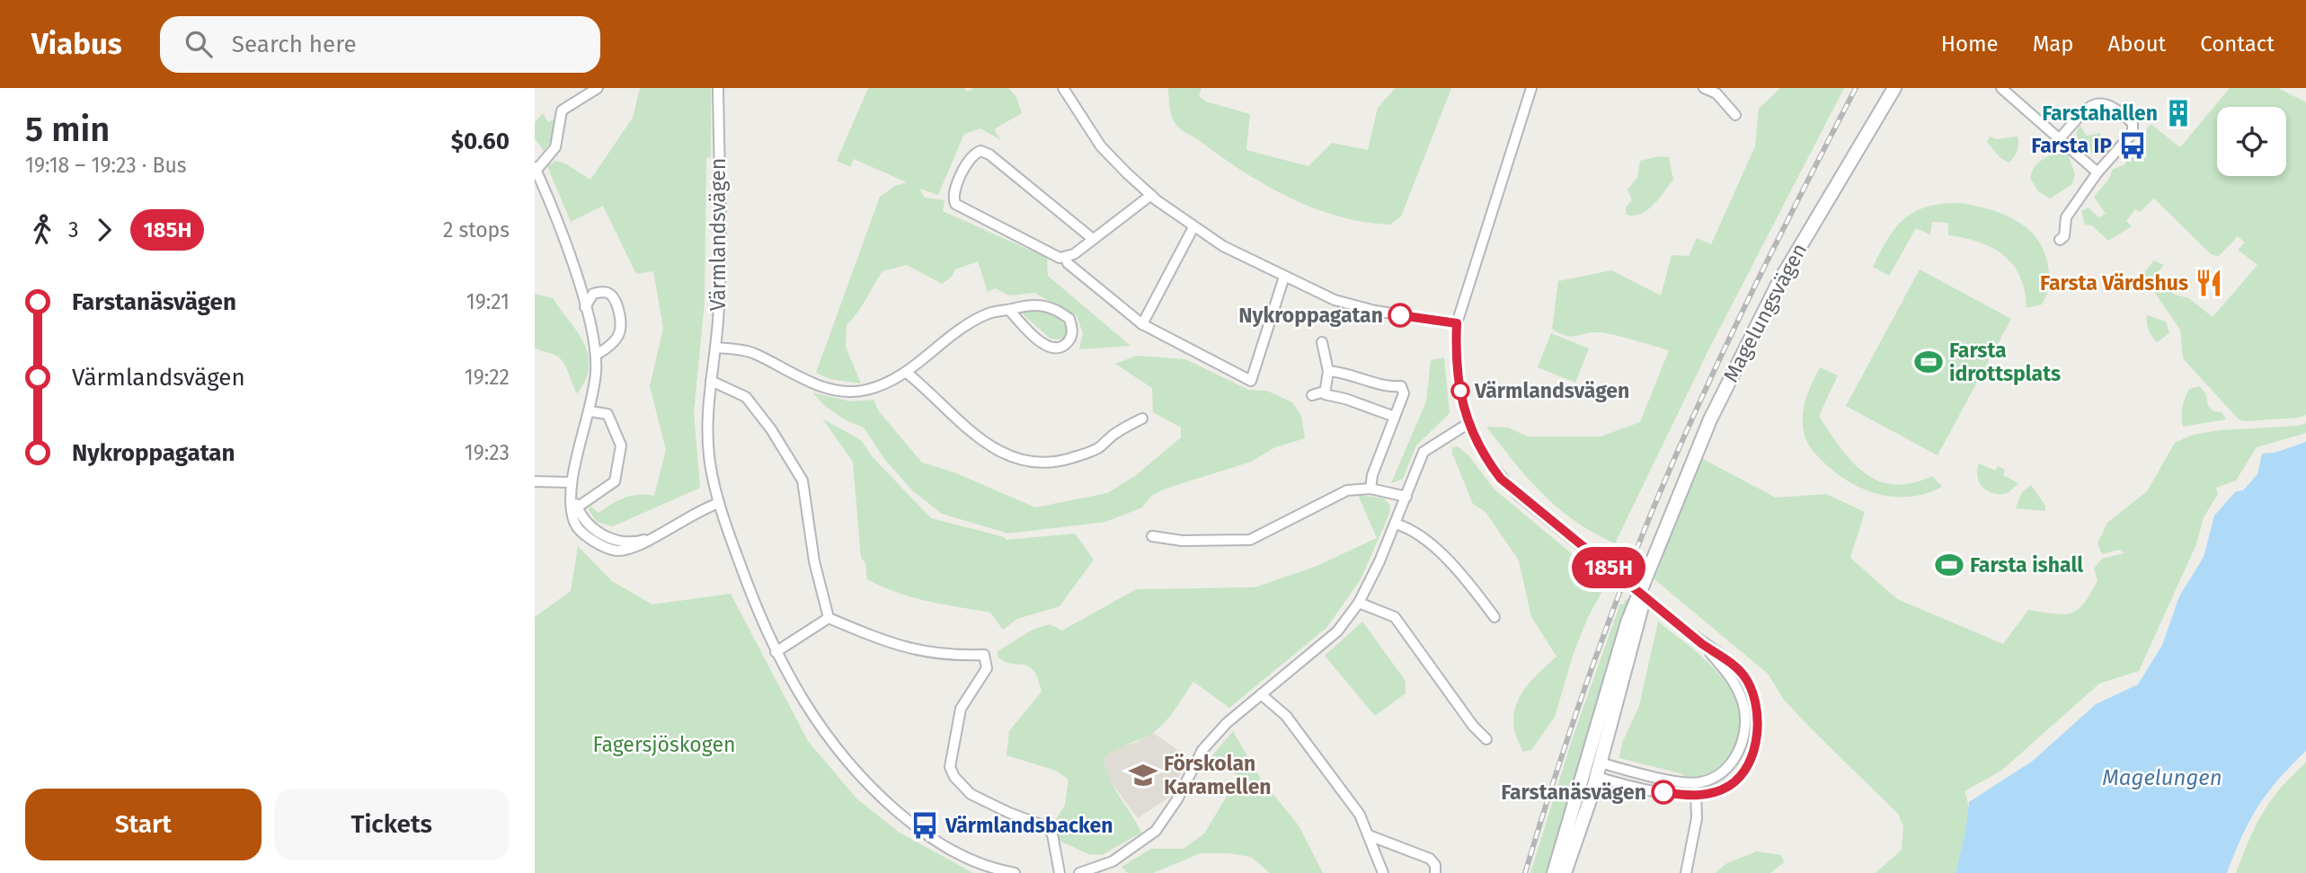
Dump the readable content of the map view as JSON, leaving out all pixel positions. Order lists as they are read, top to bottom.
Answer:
{
  "streets": {
    "main road": ["Magelungsvägen"],
    "street": ["Värmlandsvägen"]
  },
  "water": ["Magelungen"],
  "parks": ["Fagersjöskogen"],
  "places": {
    "building": ["Farstahallen"],
    "bus stop": ["Farsta IP", "Värmlandsbacken"],
    "restaurant": ["Farsta Värdshus"],
    "other": ["Nykroppagatan", "Värmlandsvägen", "Farstanäsvägen"],
    "sports": ["Farsta idrottsplats", "Farsta ishall"],
    "school or university": ["Förskolan Karamellen"]
  },
  "lines": ["bus line 185H"],
  "page": {
    "header": "Viabus",
    "search": "Search here",
    "nav": [
      "Home",
      "Map",
      "About",
      "Contact"
    ],
    "heading": ["5 min", "19:18 – 19:23 · Bus", "$0.60"],
    "on_map": "185H",
    "legs": ["3", "185H", "2 stops"],
    "list": [
      {
        "name": "Farstanäsvägen",
        "value": "19:21"
      },
      {
        "name": "Värmlandsvägen",
        "value": "19:22"
      },
      {
        "name": "Nykroppagatan",
        "value": "19:23"
      }
    ],
    "buttons": ["Start", "Tickets"]
  }
}
